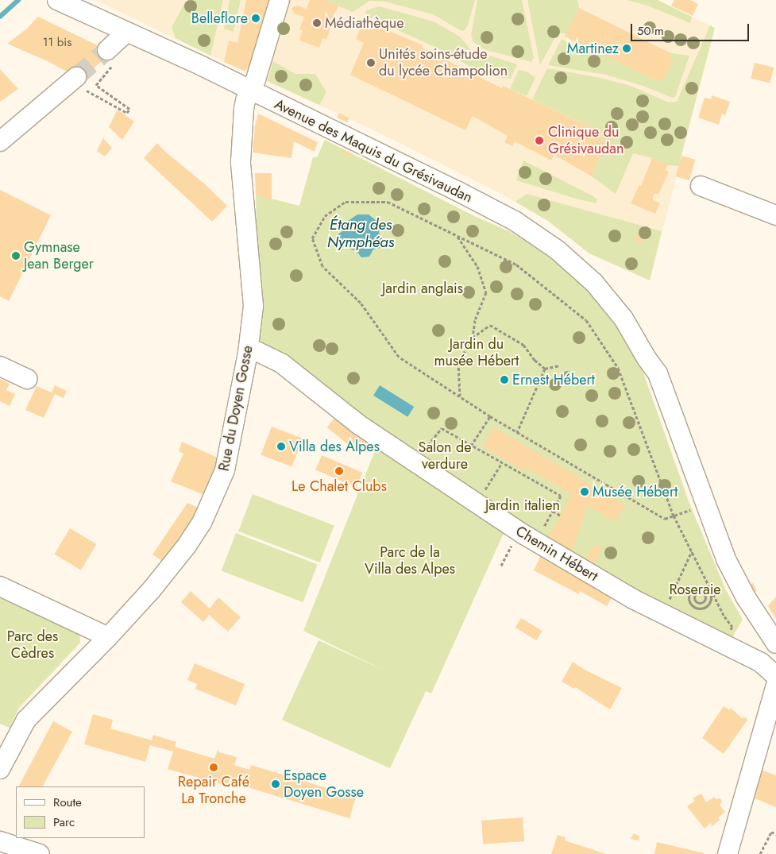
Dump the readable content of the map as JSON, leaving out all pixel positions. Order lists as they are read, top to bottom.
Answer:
{
  "streets": {
    "street": ["Avenue des Maquis du Grésivaudan", "Rue du Doyen Gosse", "Chemin Hébert"]
  },
  "crossings": [
    ["Avenue des Maquis du Grésivaudan", "Rue du Doyen Gosse"],
    ["Rue du Doyen Gosse", "Chemin Hébert"]
  ],
  "water": ["Étang des Nymphéas"],
  "parks": [
    "Jardin anglais",
    "Jardin du musée Hébert",
    "Salon de verdure",
    "Jardin italien",
    "Parc de la Villa des Alpes",
    "Roseraie",
    "Parc des Cèdres"
  ],
  "places": [
    "Belleflore",
    "Médiathèque",
    "Martinez",
    "Unités soins-étude du lycée Champolion",
    "Clinique du Grésivaudan",
    "Gymnase Jean Berger",
    "Ernest Hébert",
    "Villa des Alpes",
    "Le Chalet Clubs",
    "Musée Hébert",
    "Repair Café La Tronche",
    "Espace Doyen Gosse"
  ],
  "house_numbers": ["11 bis"],
  "legend": ["Route", "Parc"],
  "scale_bar": "50 m"
}
